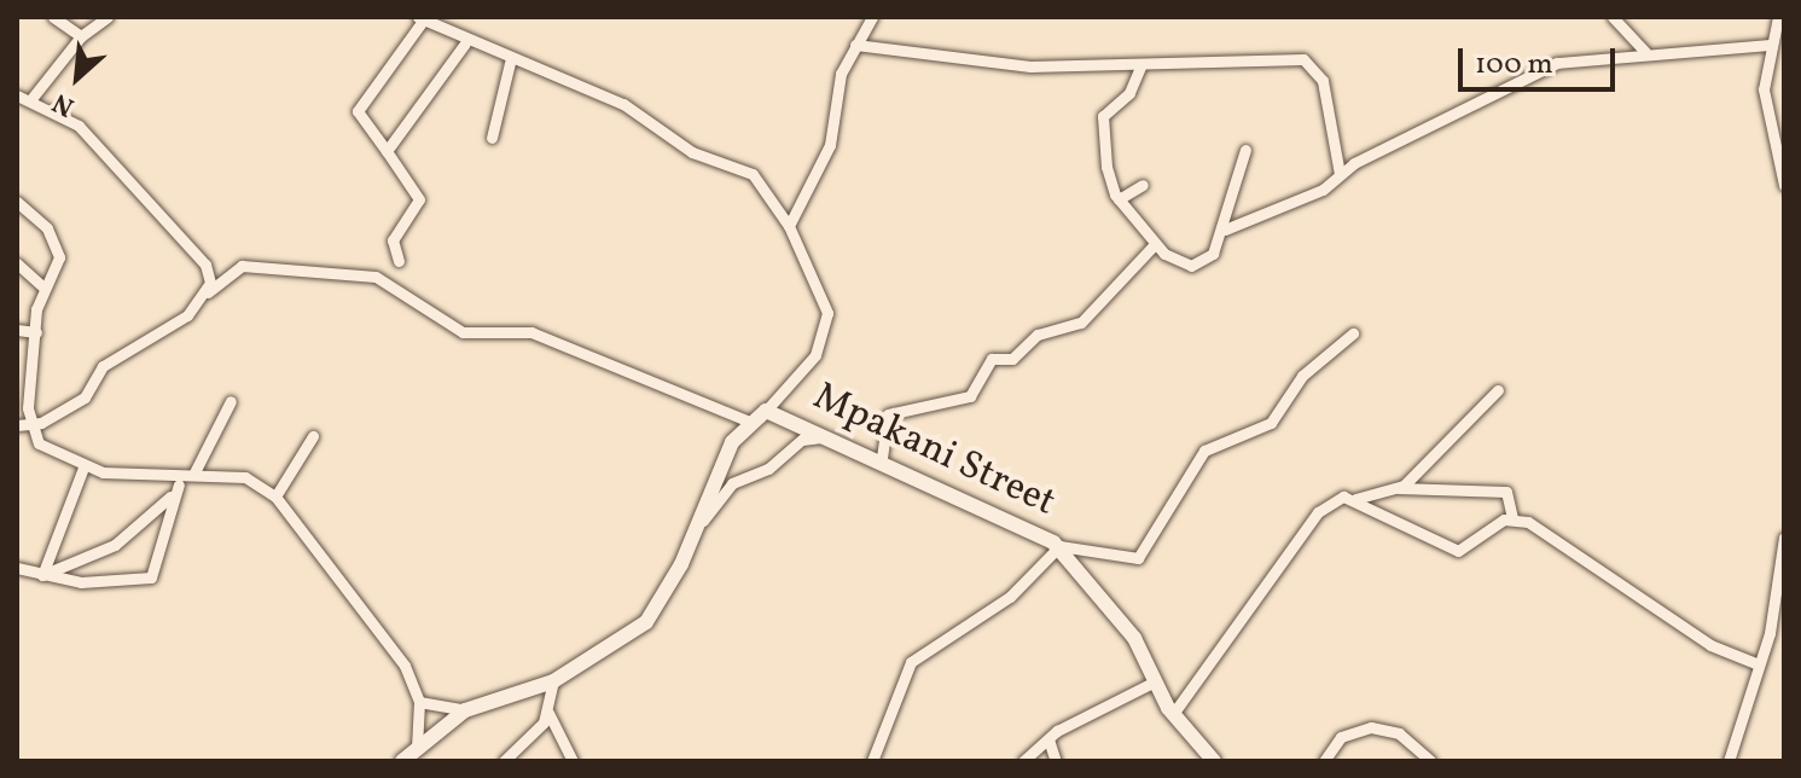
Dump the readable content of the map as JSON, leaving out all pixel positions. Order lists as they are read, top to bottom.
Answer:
{
  "streets": {
    "street": ["Mpakani Street"]
  },
  "scale_bar": "100 m",
  "north": "bottom left"
}
